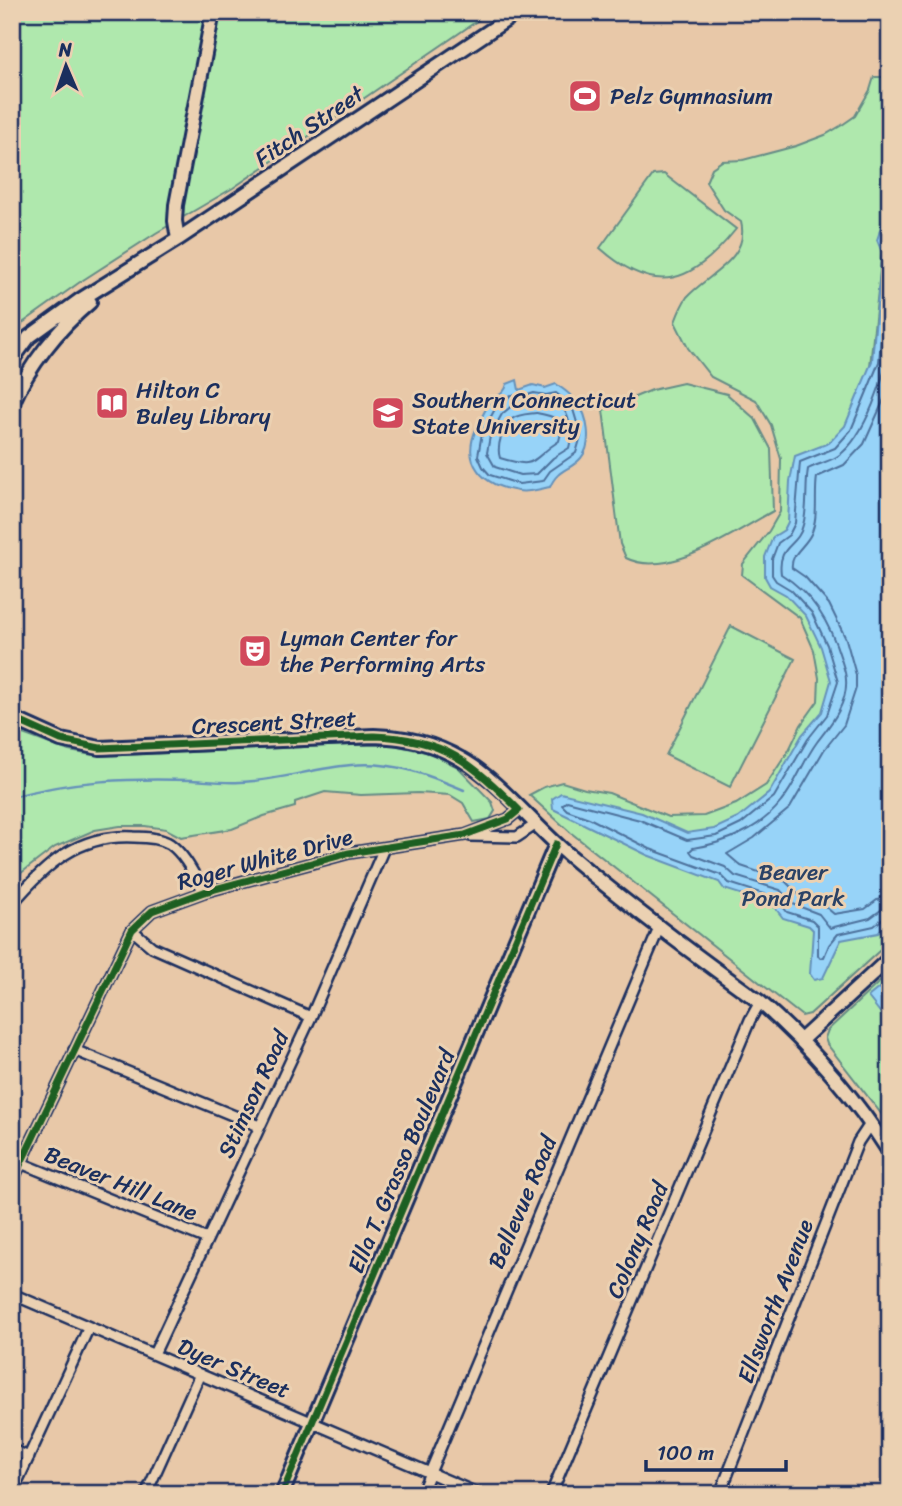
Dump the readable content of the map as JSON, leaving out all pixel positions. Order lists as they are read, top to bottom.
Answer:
{
  "streets": {
    "main road": ["Fitch Street", "Crescent Street", "Ella T. Grasso Boulevard"],
    "street": [
      "Roger White Drive",
      "Stimson Road",
      "Beaver Hill Lane",
      "Bellevue Road",
      "Colony Road",
      "Ellsworth Avenue",
      "Dyer Street"
    ]
  },
  "crossings": [
    ["Crescent Street", "Roger White Drive"],
    ["Crescent Street", "Ella T. Grasso Boulevard"],
    ["Crescent Street", "Bellevue Road"],
    ["Crescent Street", "Colony Road"],
    ["Crescent Street", "Ellsworth Avenue"],
    ["Roger White Drive", "Stimson Road"],
    ["Roger White Drive", "Beaver Hill Lane"],
    ["Stimson Road", "Beaver Hill Lane"],
    ["Stimson Road", "Dyer Street"],
    ["Ella T. Grasso Boulevard", "Dyer Street"],
    ["Bellevue Road", "Dyer Street"]
  ],
  "parks": ["Beaver Pond Park"],
  "places": {
    "sports": ["Pelz Gymnasium"],
    "library": ["Hilton C Buley Library"],
    "school or university": ["Southern Connecticut State University"],
    "theatre": ["Lyman Center for the Performing Arts"]
  },
  "scale_bar": "100 m",
  "north": "top"
}
